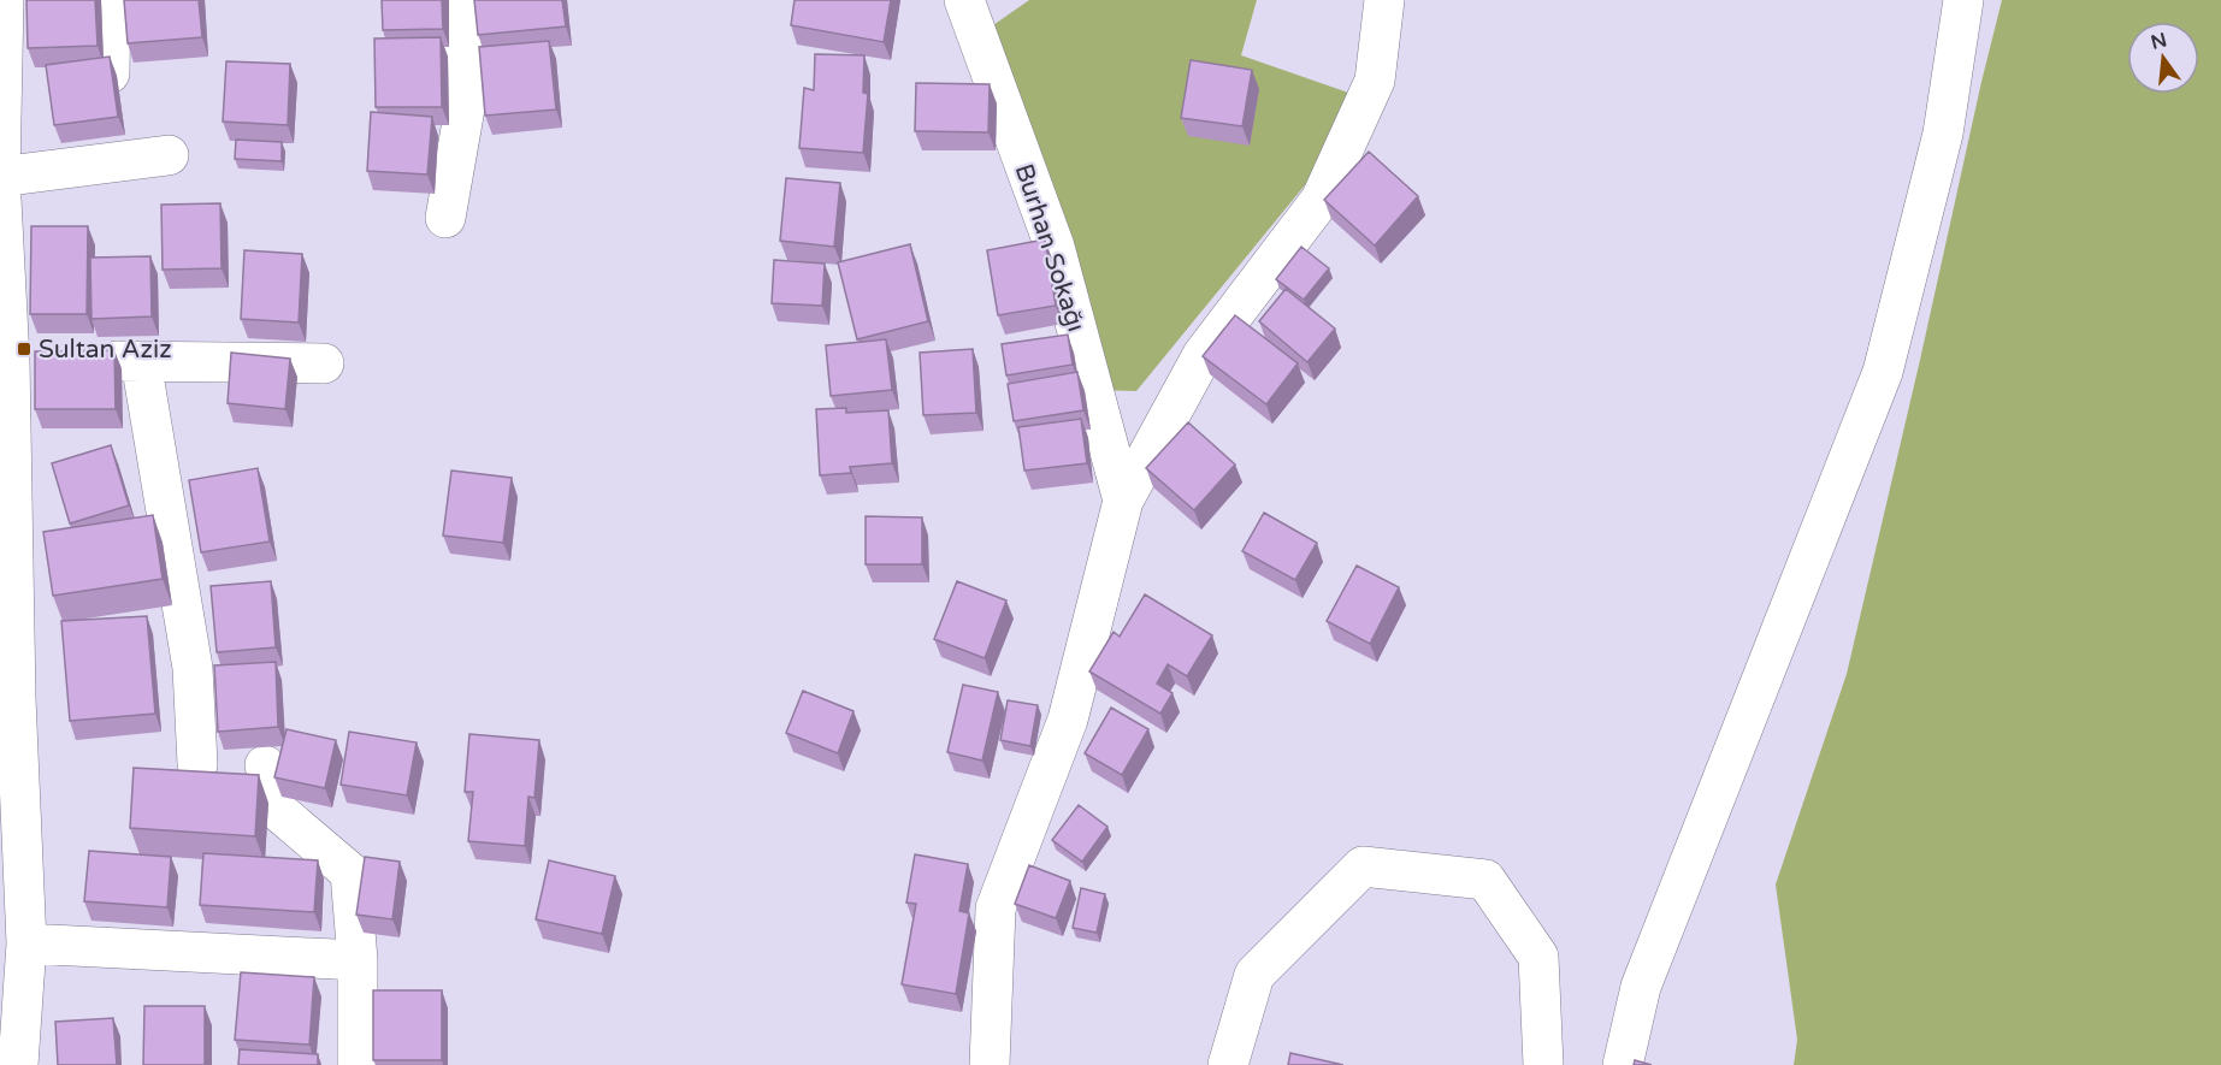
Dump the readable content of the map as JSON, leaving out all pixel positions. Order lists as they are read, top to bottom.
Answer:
{
  "streets": {
    "street": ["Burhan Sokağı"]
  },
  "places": {
    "transit": ["Sultan Aziz"]
  },
  "north": "top"
}
